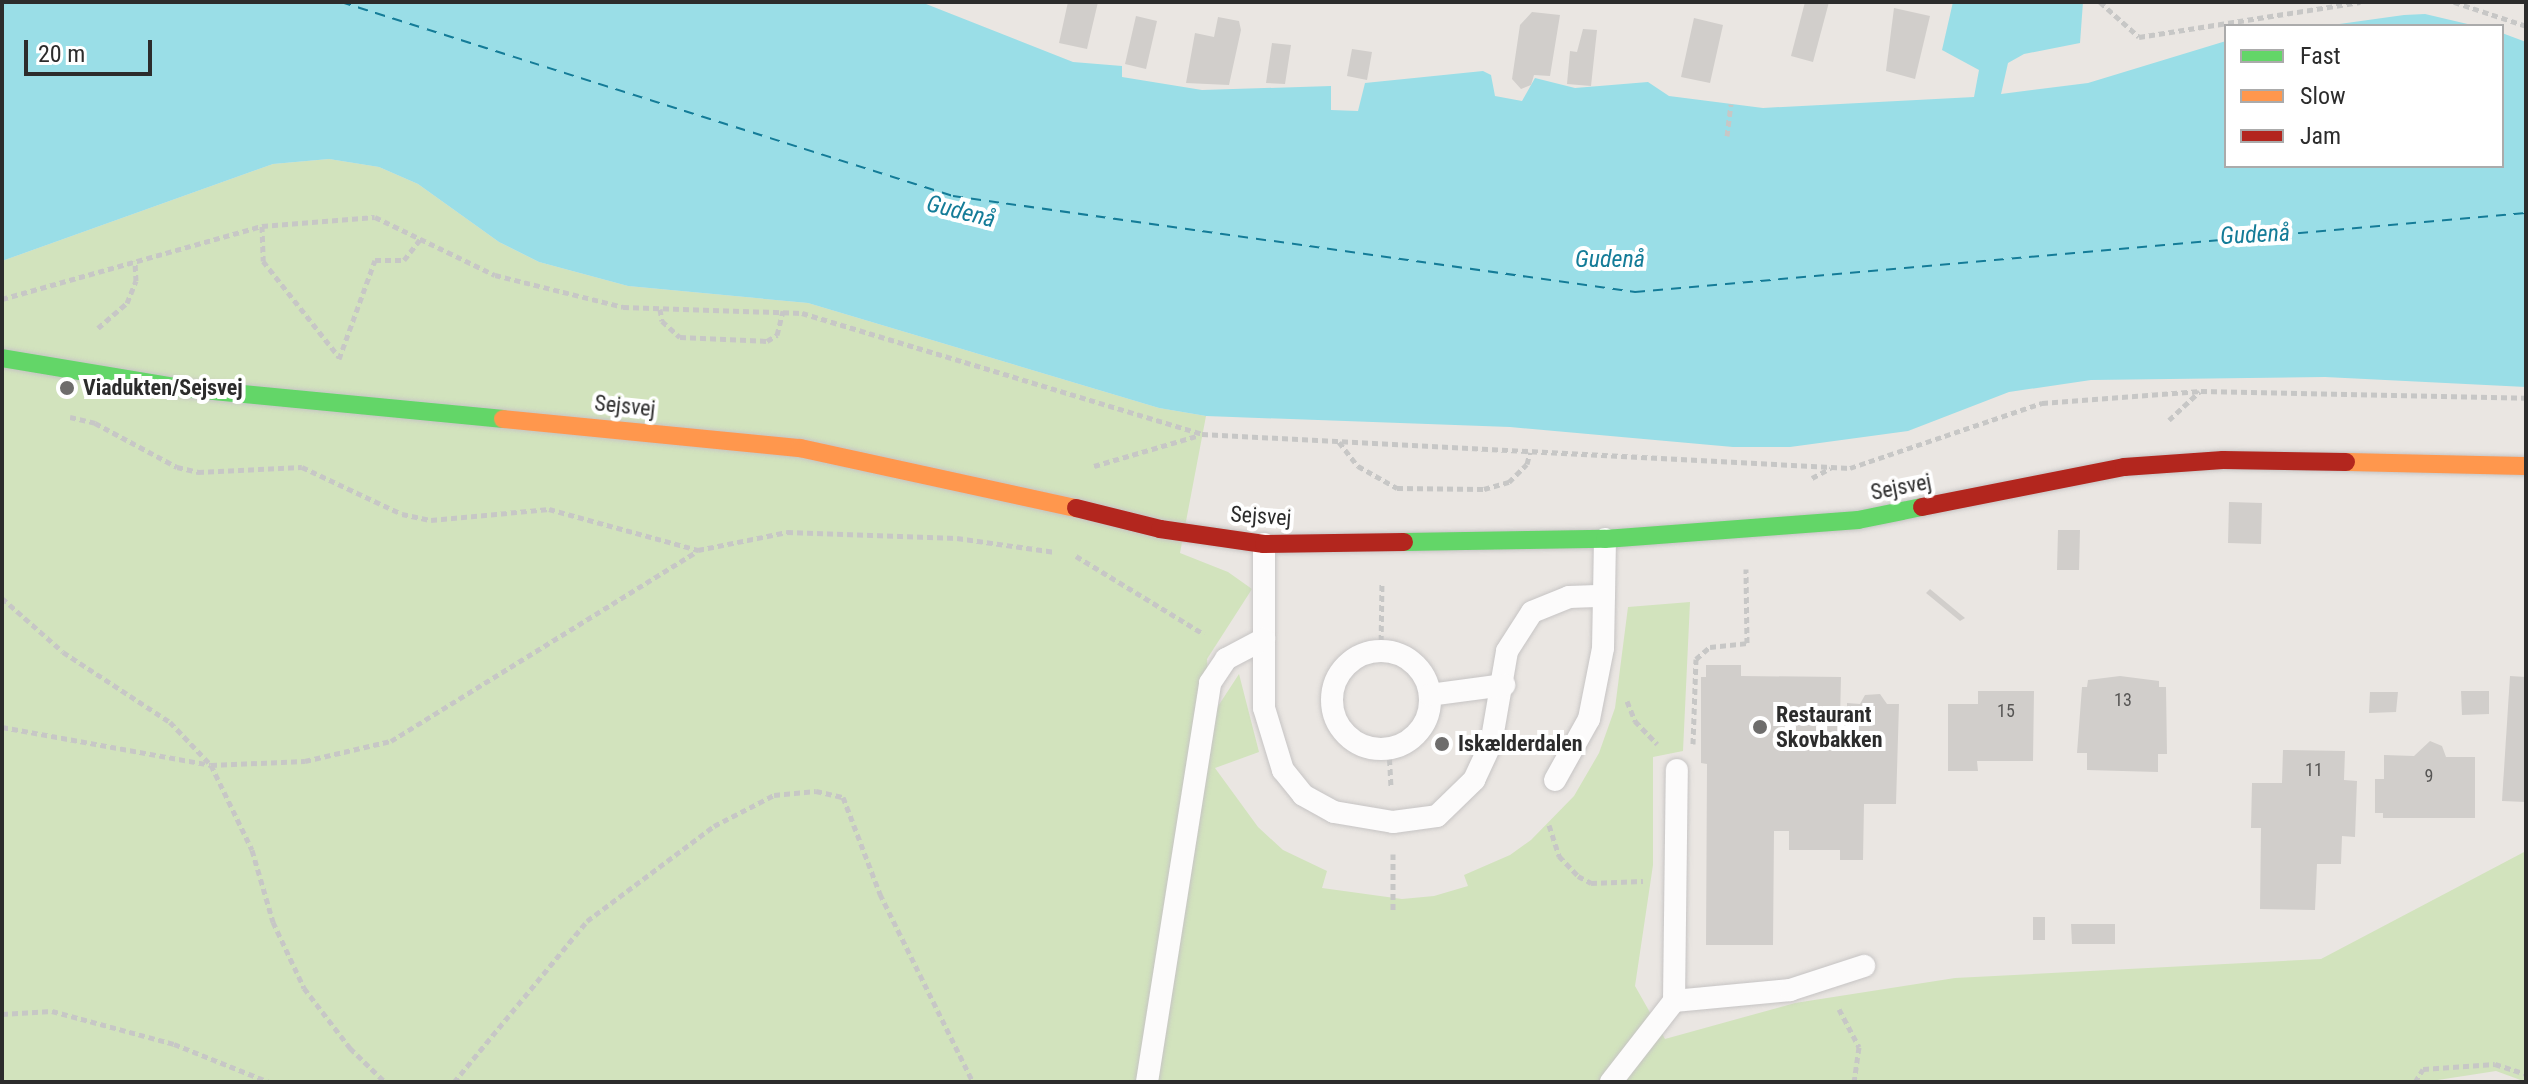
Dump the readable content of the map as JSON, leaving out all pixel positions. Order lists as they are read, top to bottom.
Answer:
{
  "streets": {
    "street": ["Sejsvej"]
  },
  "water": ["Gudenå"],
  "places": ["Viadukten/Sejsvej", "Restaurant Skovbakken", "Iskælderdalen"],
  "house_numbers": [
    "13",
    "15",
    "11",
    "9"
  ],
  "legend": ["Fast", "Slow", "Jam"],
  "scale_bar": "20 m"
}
